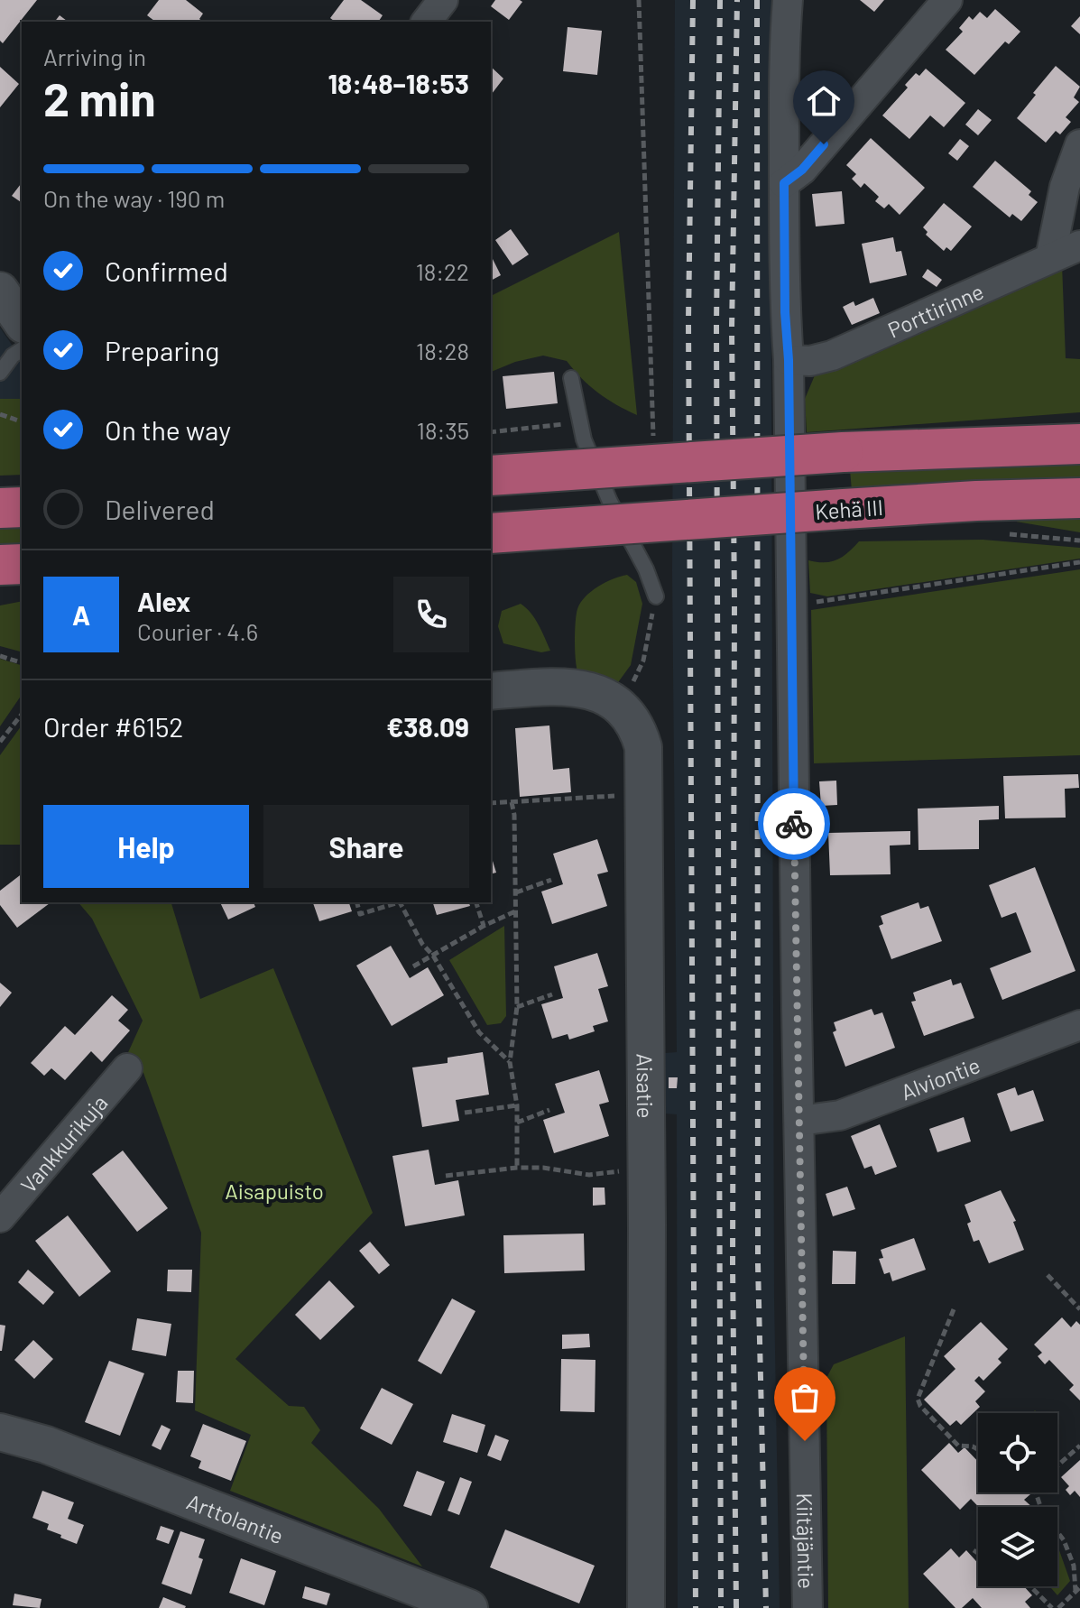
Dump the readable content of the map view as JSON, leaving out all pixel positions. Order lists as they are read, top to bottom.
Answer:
{
  "streets": {
    "highway": ["Kehä III"],
    "street": [
      "Porttirinne",
      "Alviontie",
      "Aisatie",
      "Vankkurikuja",
      "Arttolantie",
      "Kiitäjäntie"
    ]
  },
  "crossings": [
    ["Porttirinne", "Kiitäjäntie"],
    ["Alviontie", "Kiitäjäntie"]
  ],
  "parks": ["Aisapuisto"],
  "page": {
    "heading": ["2 min", "Arriving in", "18:48–18:53"],
    "panel": [
      "Alex",
      "Courier · 4.6",
      "Order #6152",
      "€38.09"
    ],
    "bar": "On the way · 190 m",
    "list": [
      ["Confirmed", "18:22"],
      ["Preparing", "18:28"],
      ["On the way", "18:35"],
      "Delivered"
    ],
    "round": "A",
    "buttons": ["Help", "Share"]
  }
}
